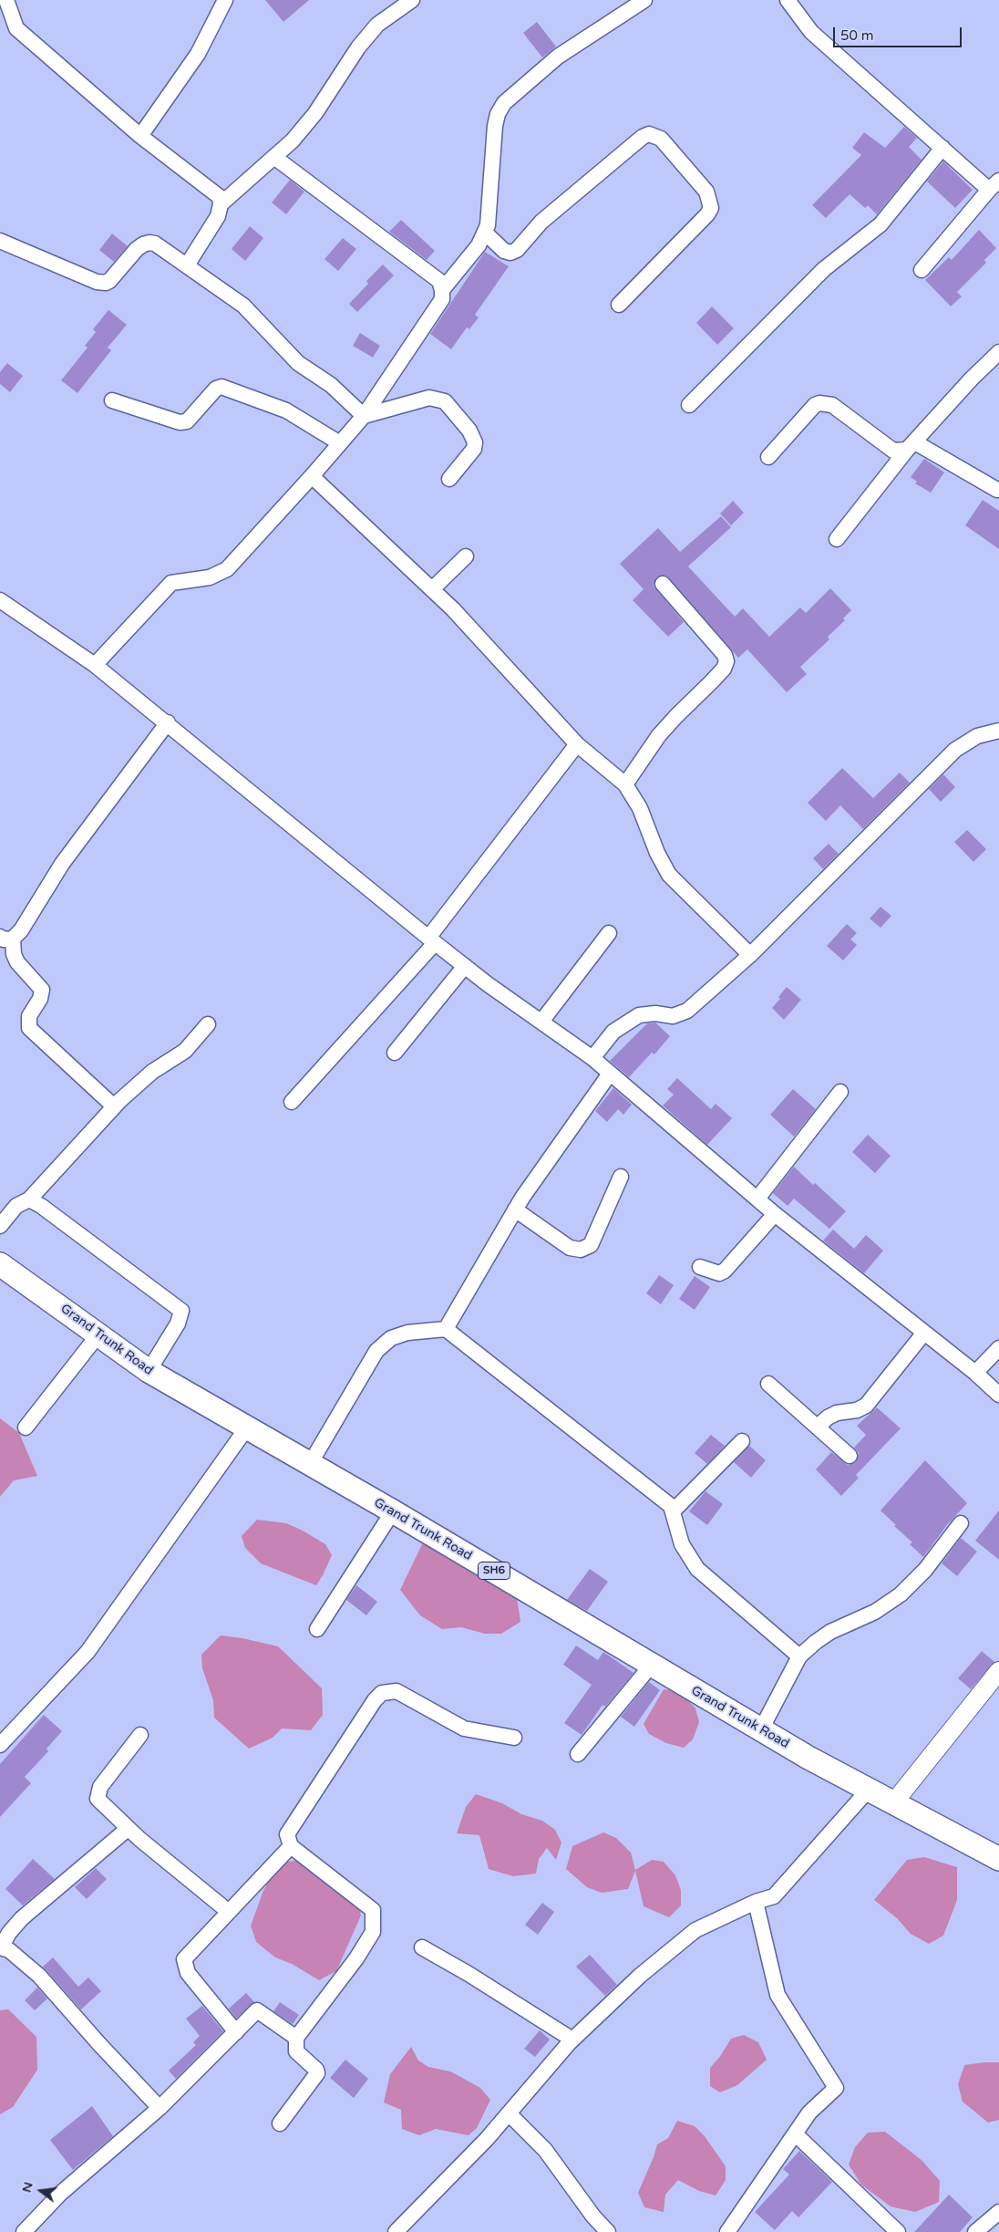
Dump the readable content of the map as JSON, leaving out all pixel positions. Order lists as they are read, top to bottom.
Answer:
{
  "streets": {
    "main road": ["Grand Trunk Road", "SH6"]
  },
  "scale_bar": "50 m",
  "north": "left"
}
